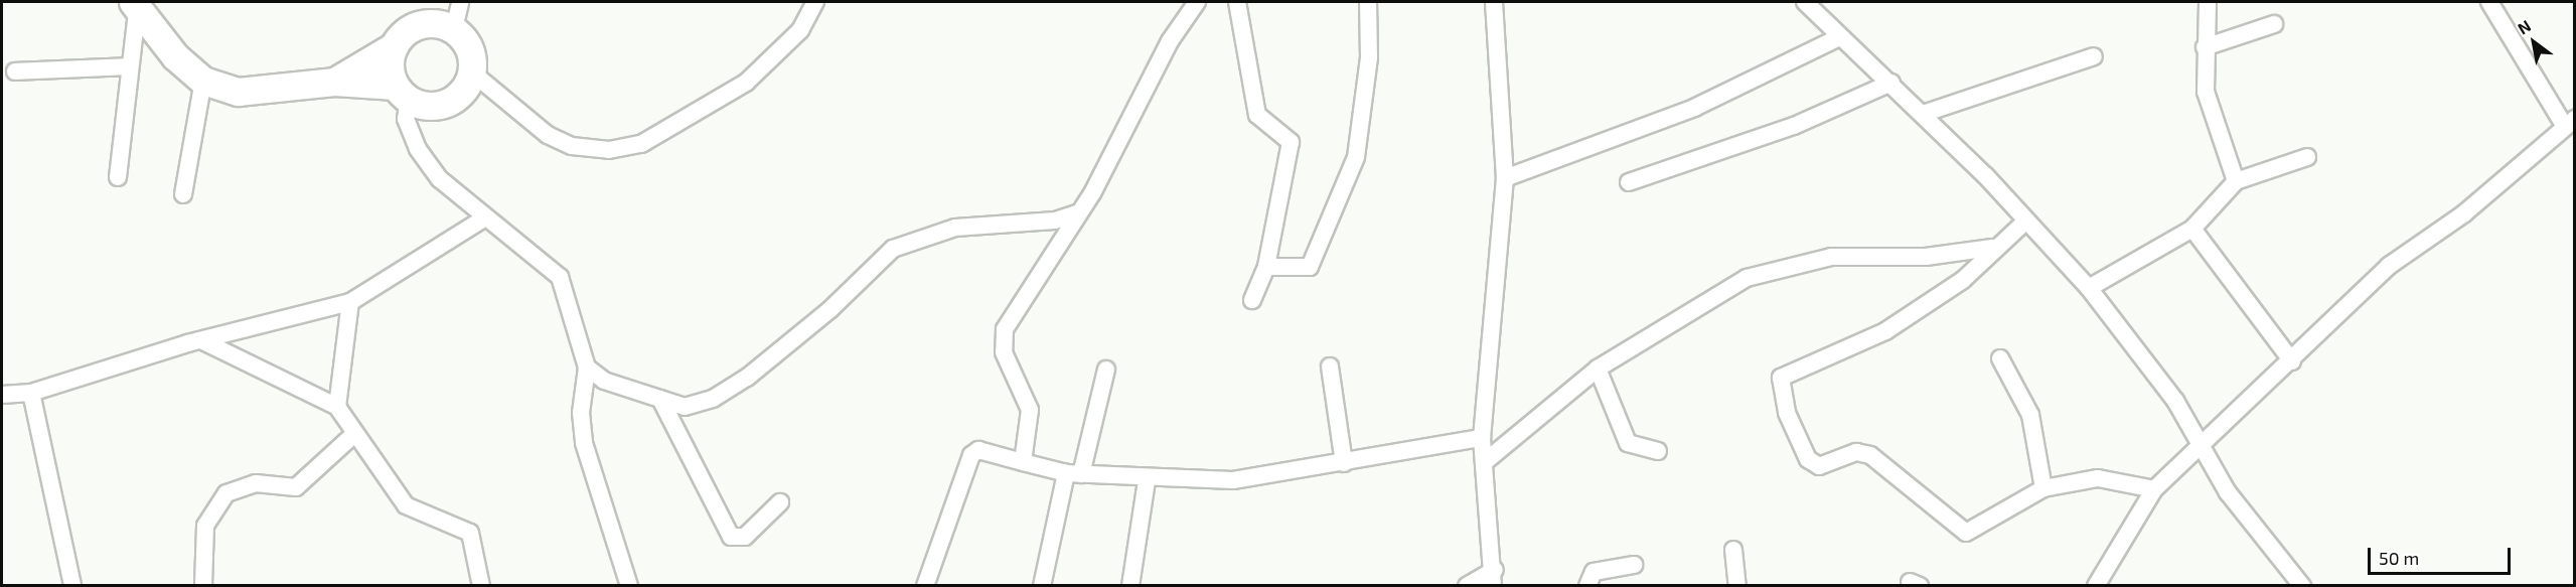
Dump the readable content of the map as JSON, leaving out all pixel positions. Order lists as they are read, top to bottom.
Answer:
{
  "scale_bar": "50 m",
  "north": "top left"
}
